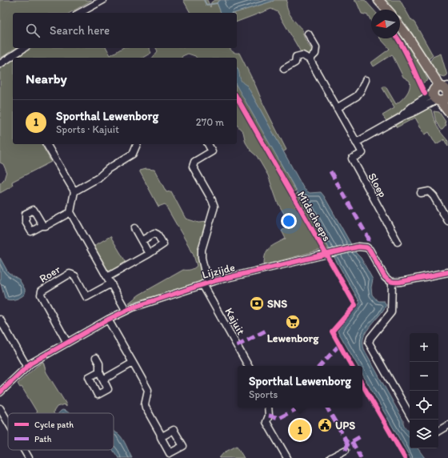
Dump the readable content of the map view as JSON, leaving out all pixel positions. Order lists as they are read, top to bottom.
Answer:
{
  "streets": {
    "street": [
      "Sloep",
      "Lijzijde",
      "Roer",
      "Kajuit"
    ],
    "cycle path": ["Midscheeps"]
  },
  "crossings": [
    ["Lijzijde", "Roer"],
    ["Lijzijde", "Kajuit"]
  ],
  "places": {
    "bank": ["SNS"],
    "supermarket": ["Lewenborg"],
    "public building": ["UPS"]
  },
  "legend": ["Cycle path", "Path"],
  "north": "left",
  "page": {
    "search": "Search here",
    "heading": "Nearby",
    "list": [
      {
        "mark": "1",
        "name": "Sporthal Lewenborg",
        "note": "Sports · Kajuit",
        "value": "270 m"
      }
    ],
    "map_buttons": ["+", "−"],
    "popup": ["Sporthal Lewenborg", "Sports"],
    "pins": "1"
  }
}
